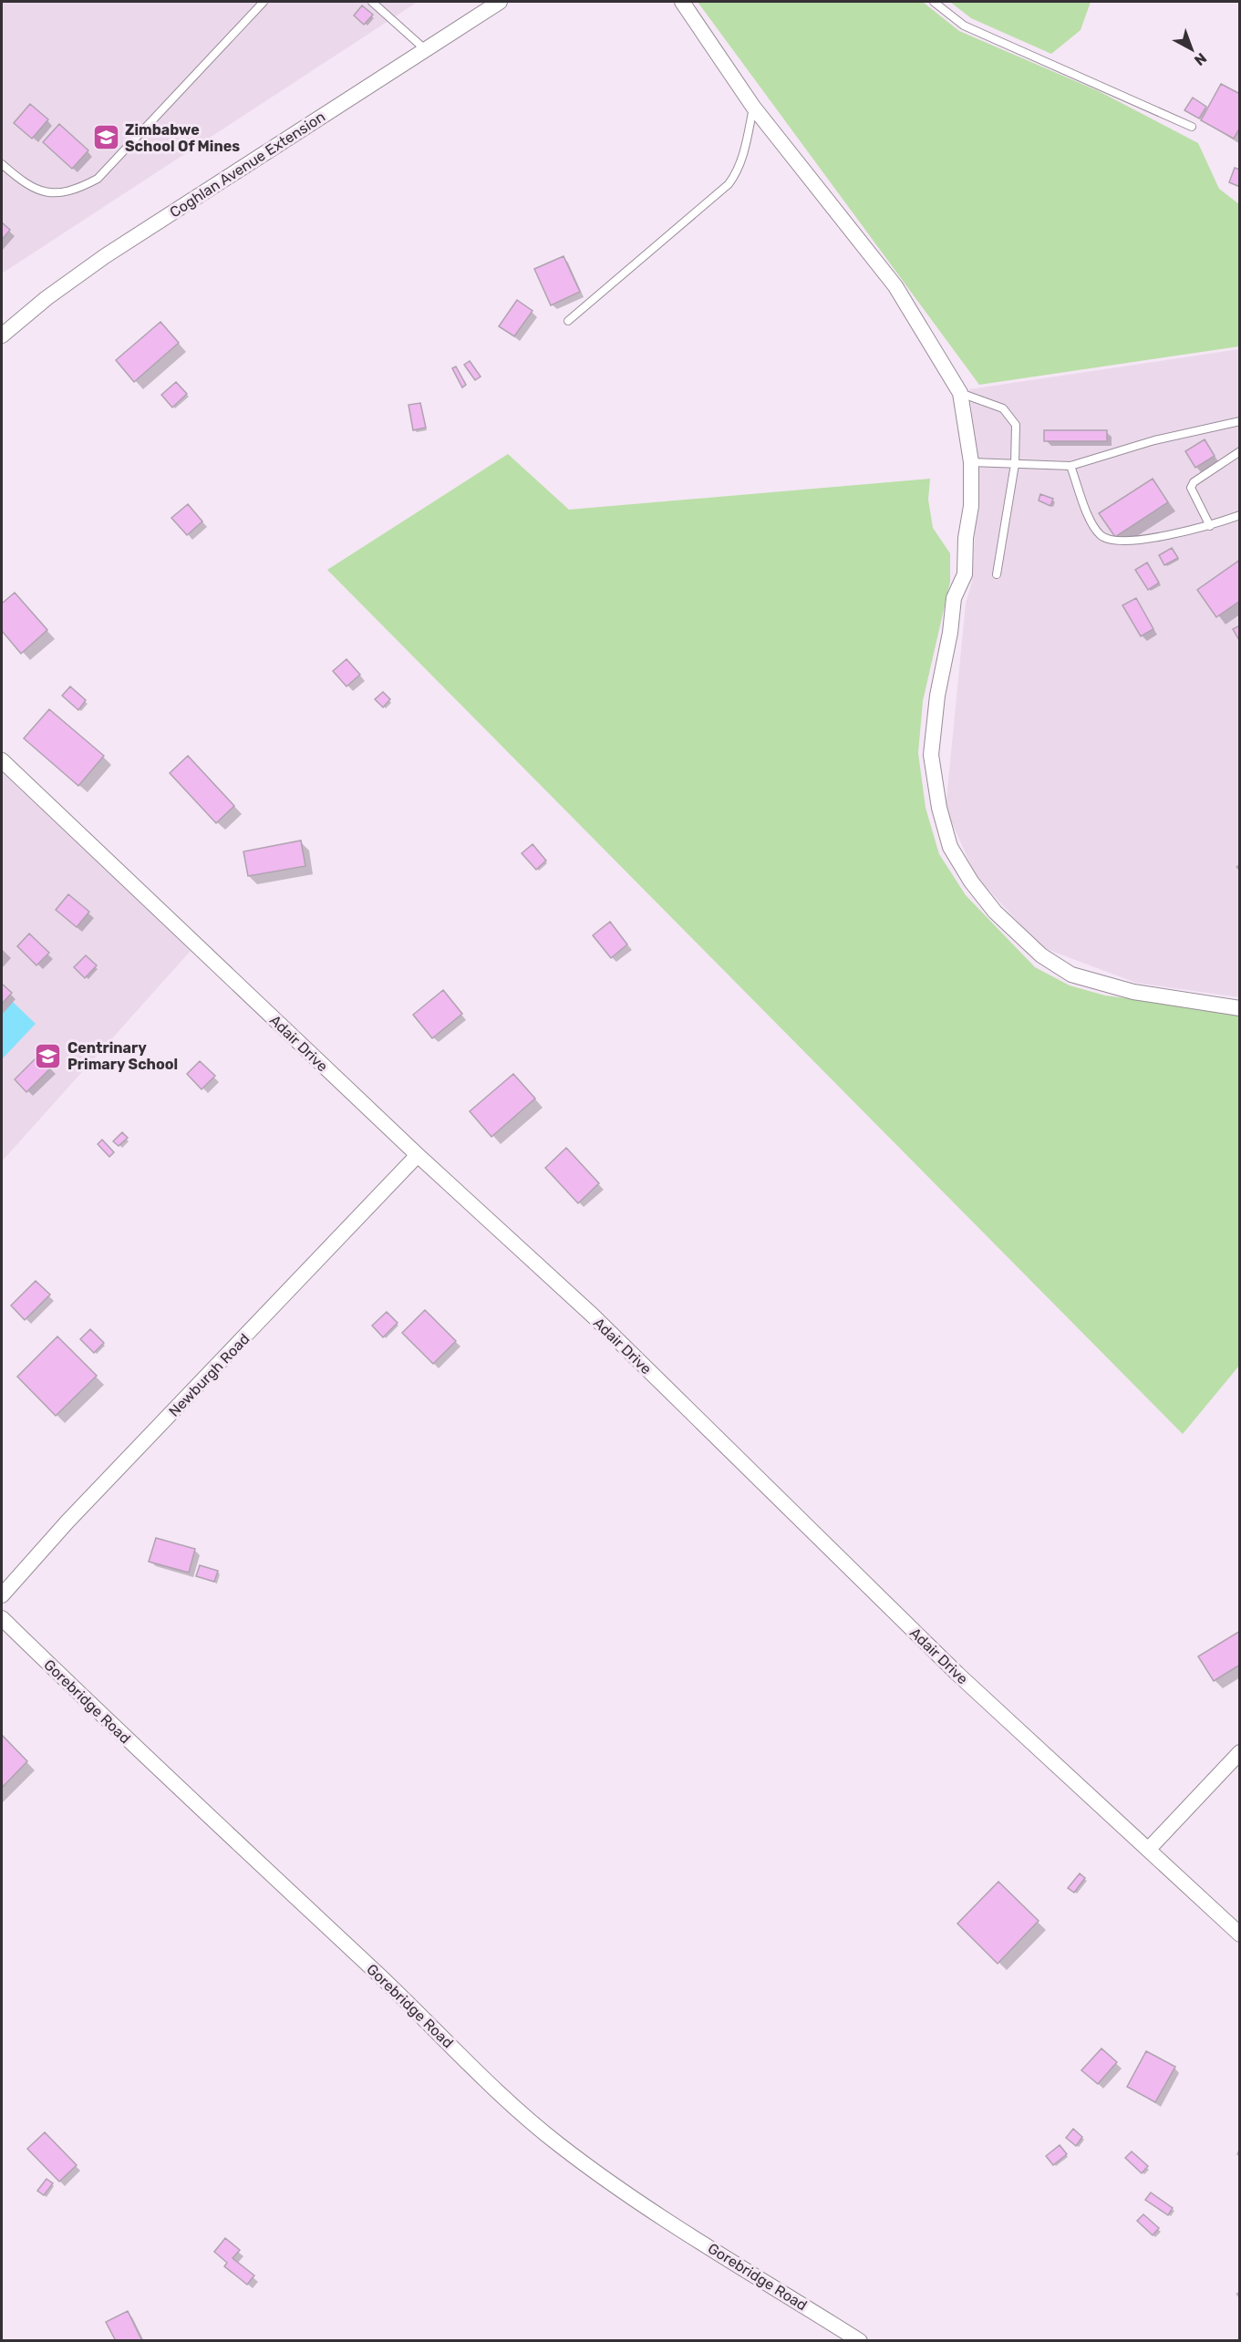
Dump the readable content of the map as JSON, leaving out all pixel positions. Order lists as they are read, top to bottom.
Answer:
{
  "streets": {
    "street": [
      "Coghlan Avenue Extension",
      "Adair Drive",
      "Newburgh Road",
      "Gorebridge Road"
    ]
  },
  "crossings": [
    ["Adair Drive", "Newburgh Road"]
  ],
  "places": {
    "school or university": ["Zimbabwe School Of Mines", "Centrinary Primary School"]
  },
  "north": "bottom right"
}
